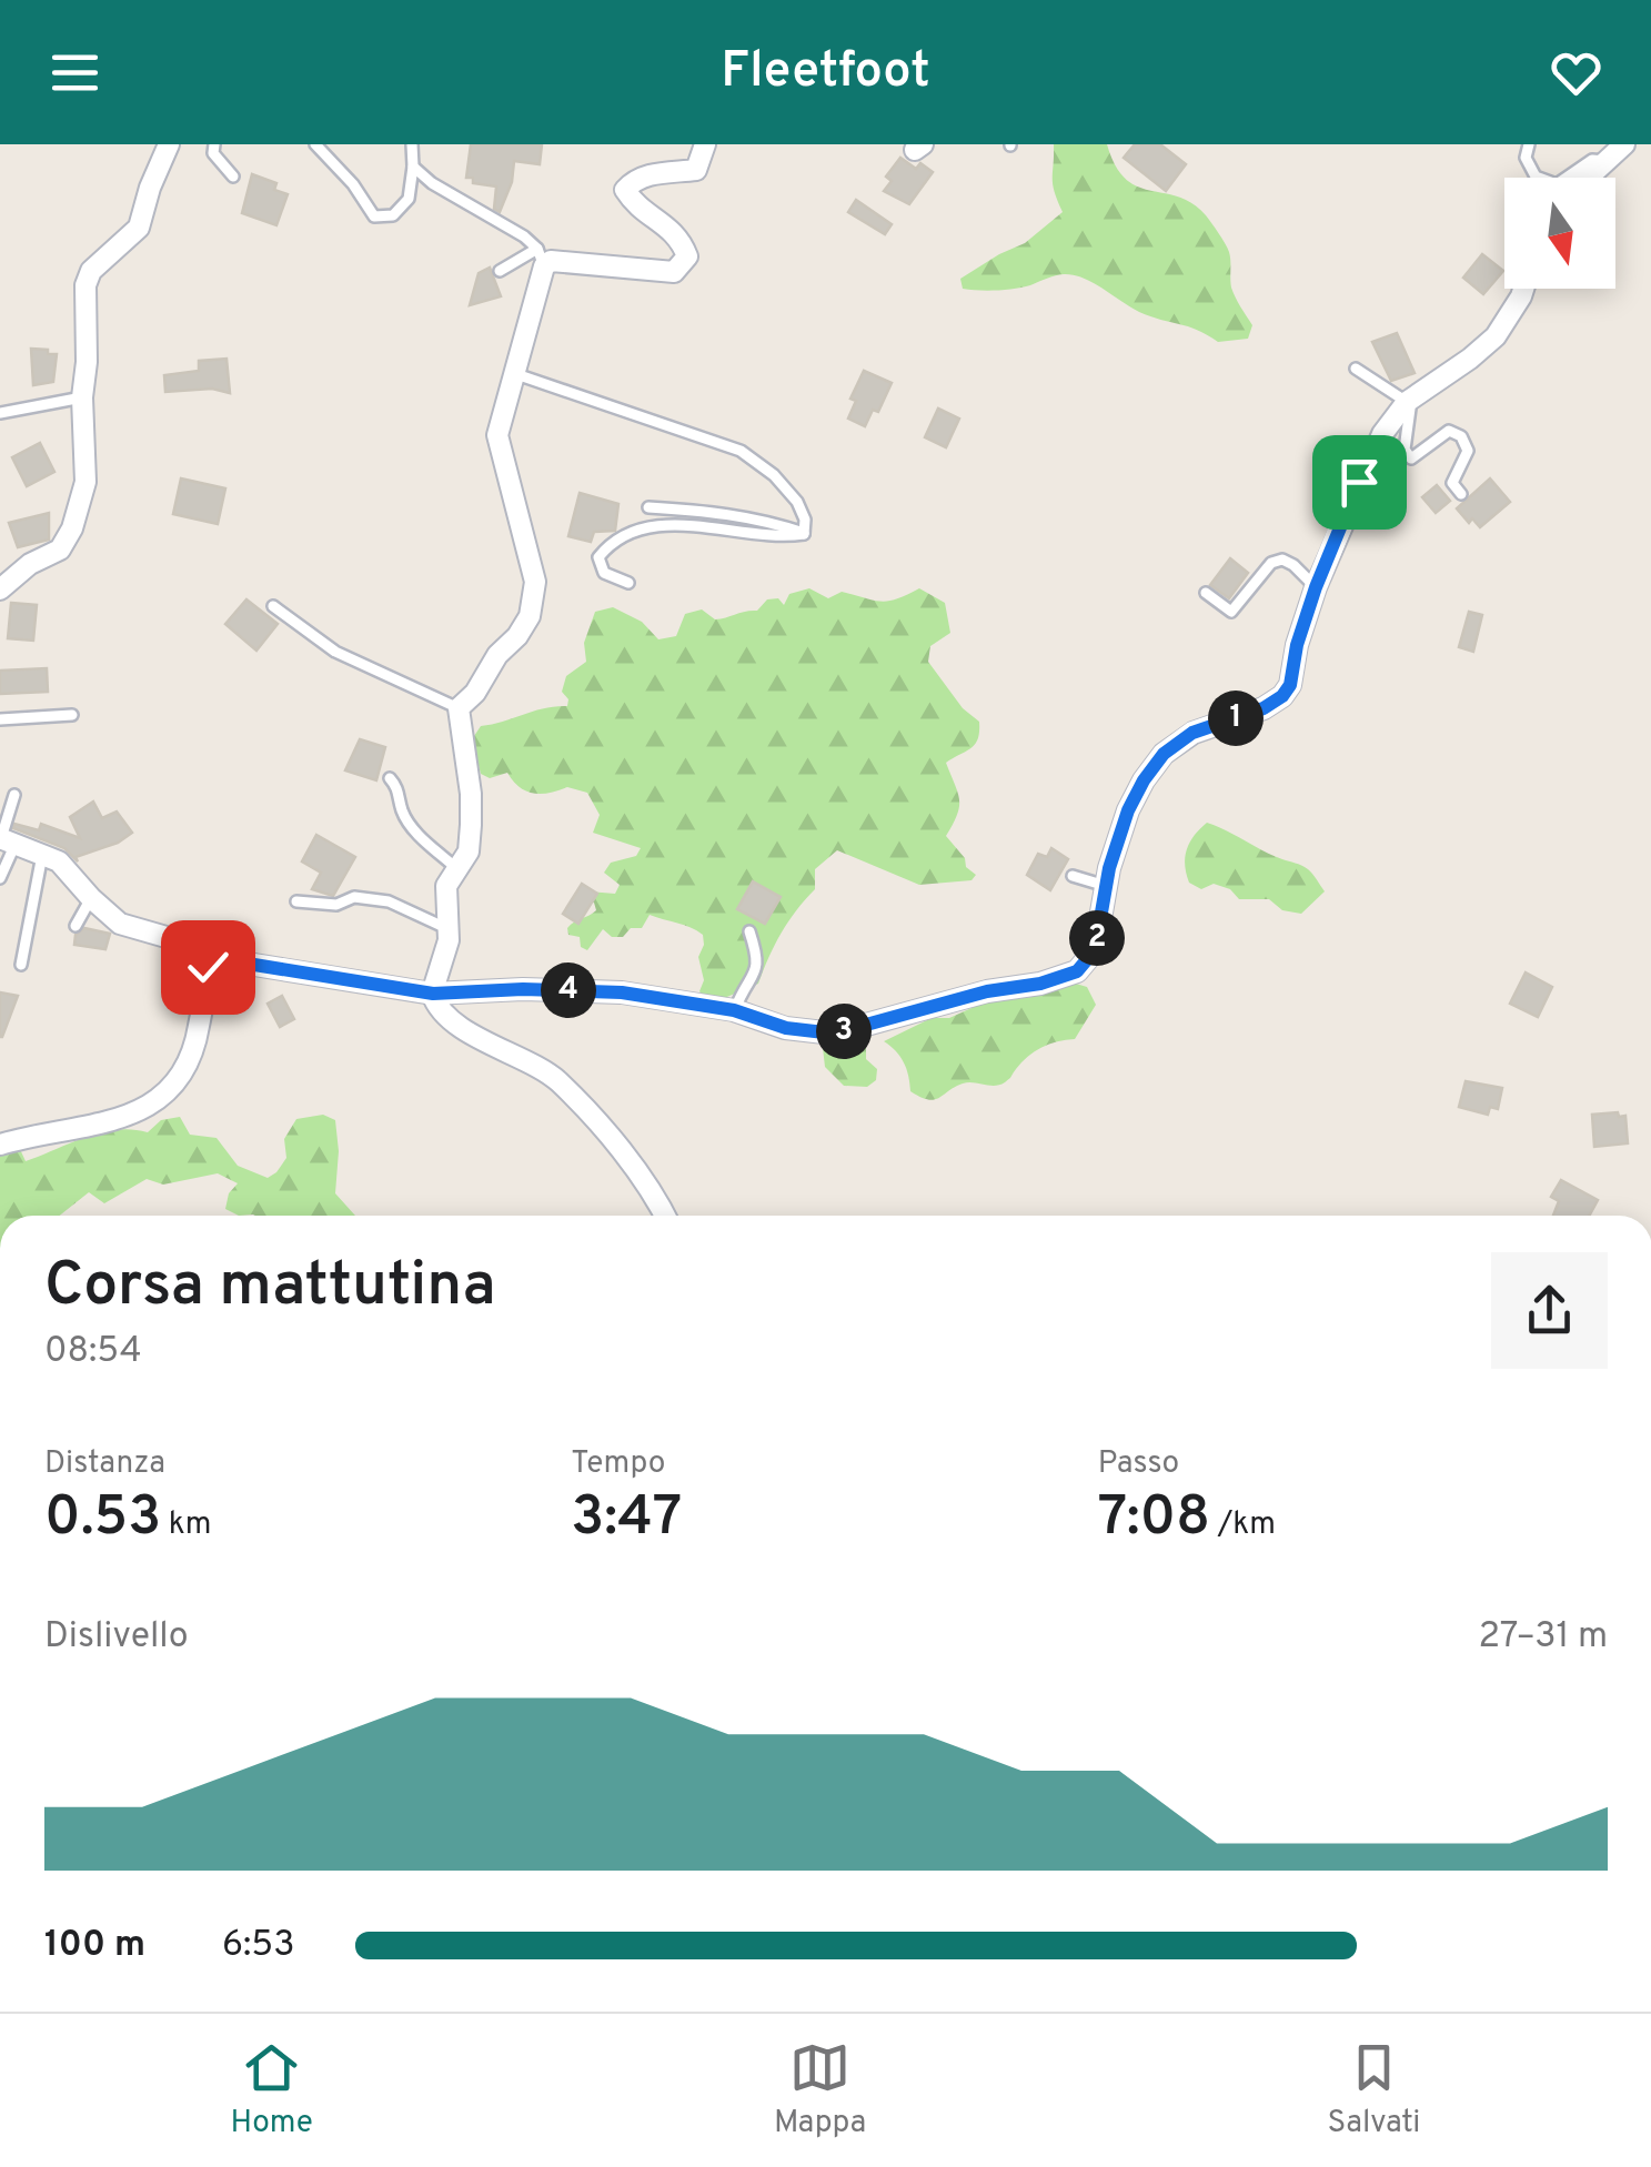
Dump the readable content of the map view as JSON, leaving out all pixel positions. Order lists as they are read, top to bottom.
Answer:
{
  "north": "bottom",
  "page": {
    "header": "Fleetfoot",
    "pins": [
      "1",
      "2",
      "4",
      "3"
    ],
    "heading": ["Corsa mattutina", "08:54"],
    "stats": [
      ["Distanza", "0.53 km"],
      ["Tempo", "3:47"],
      ["Passo", "7:08 /km"]
    ],
    "chart": ["Dislivello", "27–31 m"],
    "list": [
      {
        "name": "100 m",
        "note": "6:53"
      }
    ],
    "tabs": ["Home", "Mappa", "Salvati"]
  }
}
